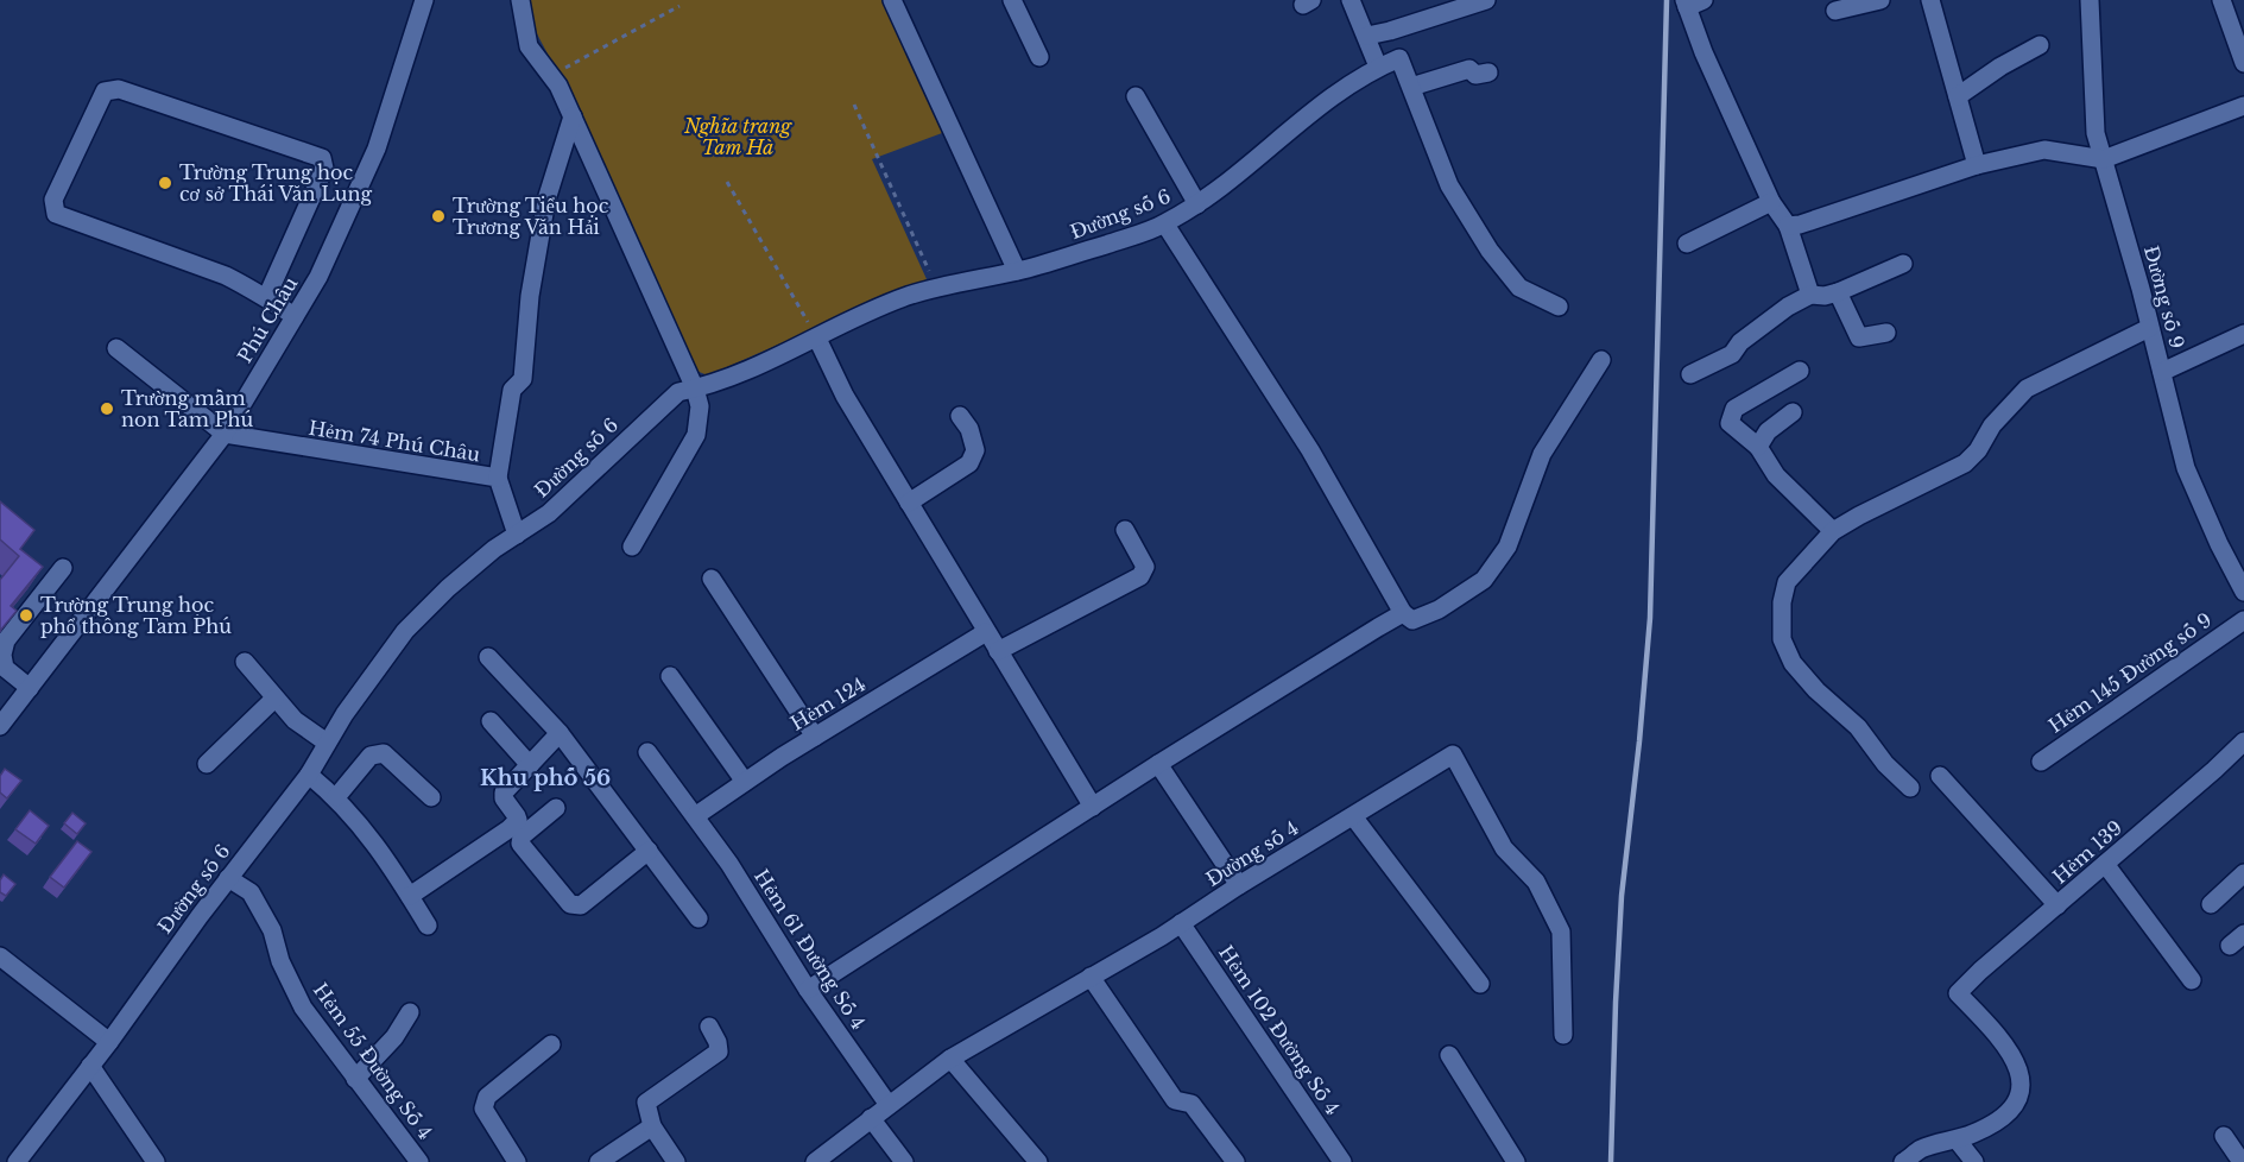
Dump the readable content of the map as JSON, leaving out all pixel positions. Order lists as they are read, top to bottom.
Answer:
{
  "streets": {
    "street": [
      "Đường số 6",
      "Đường số 9",
      "Phú Châu",
      "Hẻm 74 Phú Châu",
      "Hẻm 145 Đường số 9",
      "Hẻm 124",
      "Hẻm 139",
      "Đường số 4",
      "Hẻm 61 Đường Số 4",
      "Hẻm 102 Đường Số 4",
      "Hẻm 55 Đường Số 4"
    ]
  },
  "crossings": [
    ["Đường số 6", "Hẻm 74 Phú Châu"],
    ["Đường số 6", "Hẻm 55 Đường Số 4"],
    ["Phú Châu", "Hẻm 74 Phú Châu"],
    ["Hẻm 124", "Hẻm 61 Đường Số 4"],
    ["Đường số 4", "Hẻm 61 Đường Số 4"],
    ["Đường số 4", "Hẻm 102 Đường Số 4"]
  ],
  "districts": ["Khu phố 56"],
  "parks": ["Nghĩa trang Tam Hà"],
  "places": [
    "Trường Trung học cơ sở Thái Văn Lung",
    "Trường Tiểu học Trương Văn Hải",
    "Trường mầm non Tam Phú",
    "Trường Trung học phổ thông Tam Phú"
  ]
}
